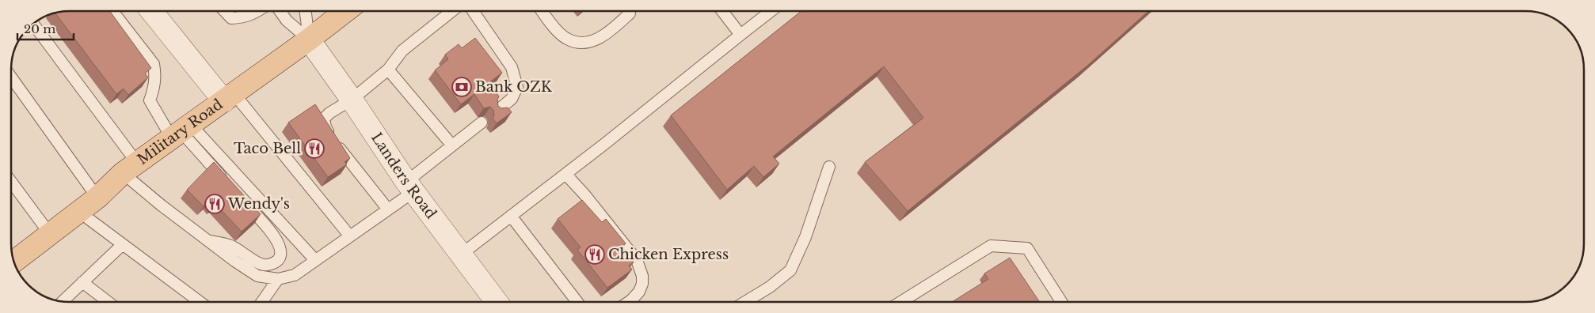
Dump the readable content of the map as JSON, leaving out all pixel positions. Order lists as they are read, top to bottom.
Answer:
{
  "streets": {
    "main road": ["Military Road"],
    "street": ["Landers Road"]
  },
  "crossings": [
    ["Military Road", "Landers Road"]
  ],
  "places": {
    "bank": ["Bank OZK"],
    "restaurant": ["Taco Bell", "Wendy's", "Chicken Express"]
  },
  "scale_bar": "20 m"
}
